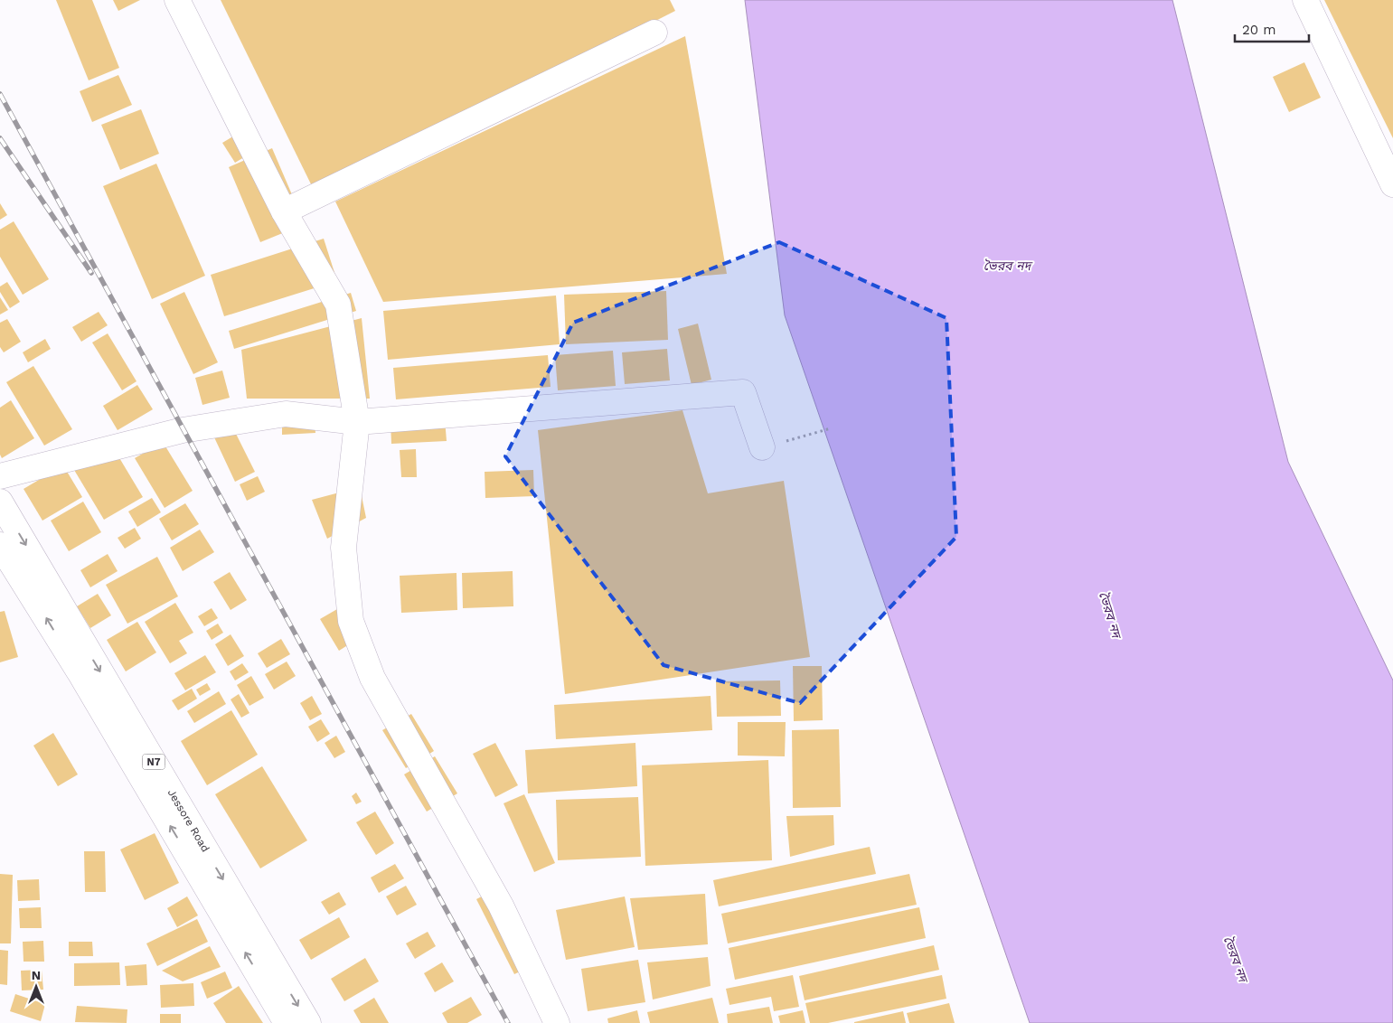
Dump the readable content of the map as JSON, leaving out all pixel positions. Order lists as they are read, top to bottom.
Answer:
{
  "streets": {
    "main road": ["N7", "Jessore Road"]
  },
  "water": ["ভৈরব নদ"],
  "scale_bar": "20 m",
  "north": "top"
}
